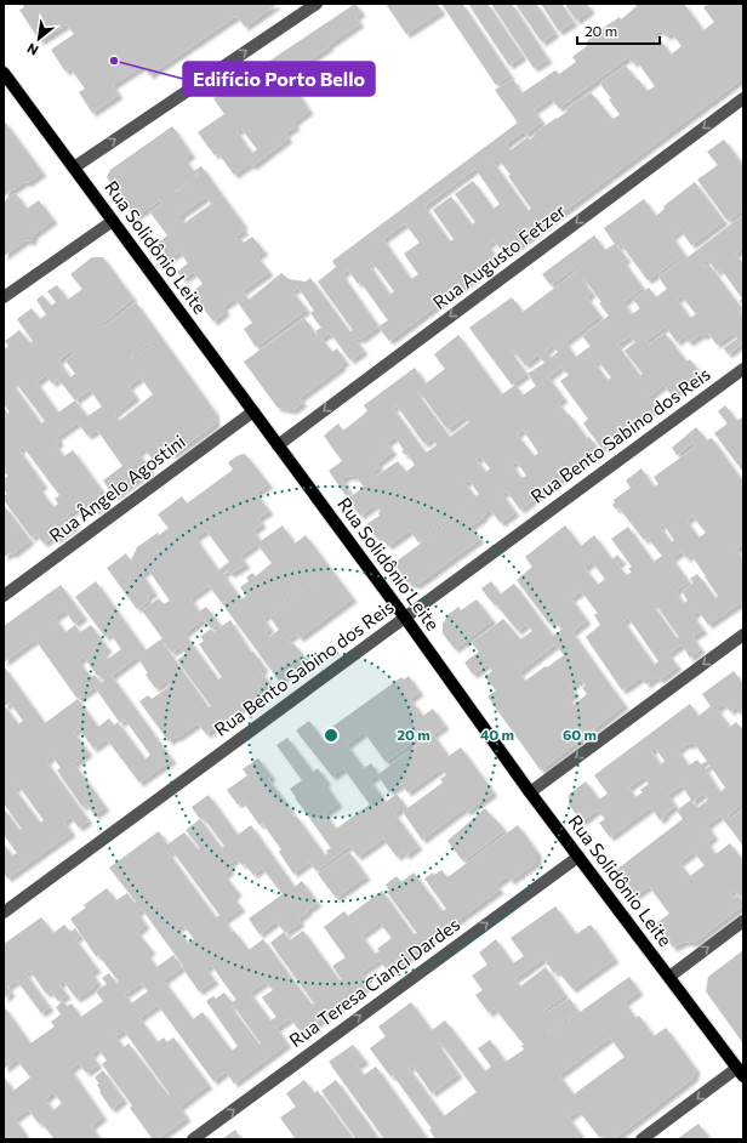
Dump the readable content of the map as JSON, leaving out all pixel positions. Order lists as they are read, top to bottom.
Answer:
{
  "streets": {
    "main road": ["Rua Solidônio Leite"],
    "street": [
      "Rua Augusto Fetzer",
      "Rua Bento Sabino dos Reis",
      "Rua Ângelo Agostini",
      "Rua Teresa Cianci Dardes"
    ]
  },
  "crossings": [
    ["Rua Solidônio Leite", "Rua Augusto Fetzer"],
    ["Rua Solidônio Leite", "Rua Bento Sabino dos Reis"],
    ["Rua Solidônio Leite", "Rua Ângelo Agostini"],
    ["Rua Solidônio Leite", "Rua Teresa Cianci Dardes"]
  ],
  "one_way": ["Rua Augusto Fetzer", "Rua Teresa Cianci Dardes"],
  "places": ["Edifício Porto Bello"],
  "scale_bar": "20 m",
  "north": "bottom left",
  "rings": ["20 m", "40 m", "60 m"]
}
